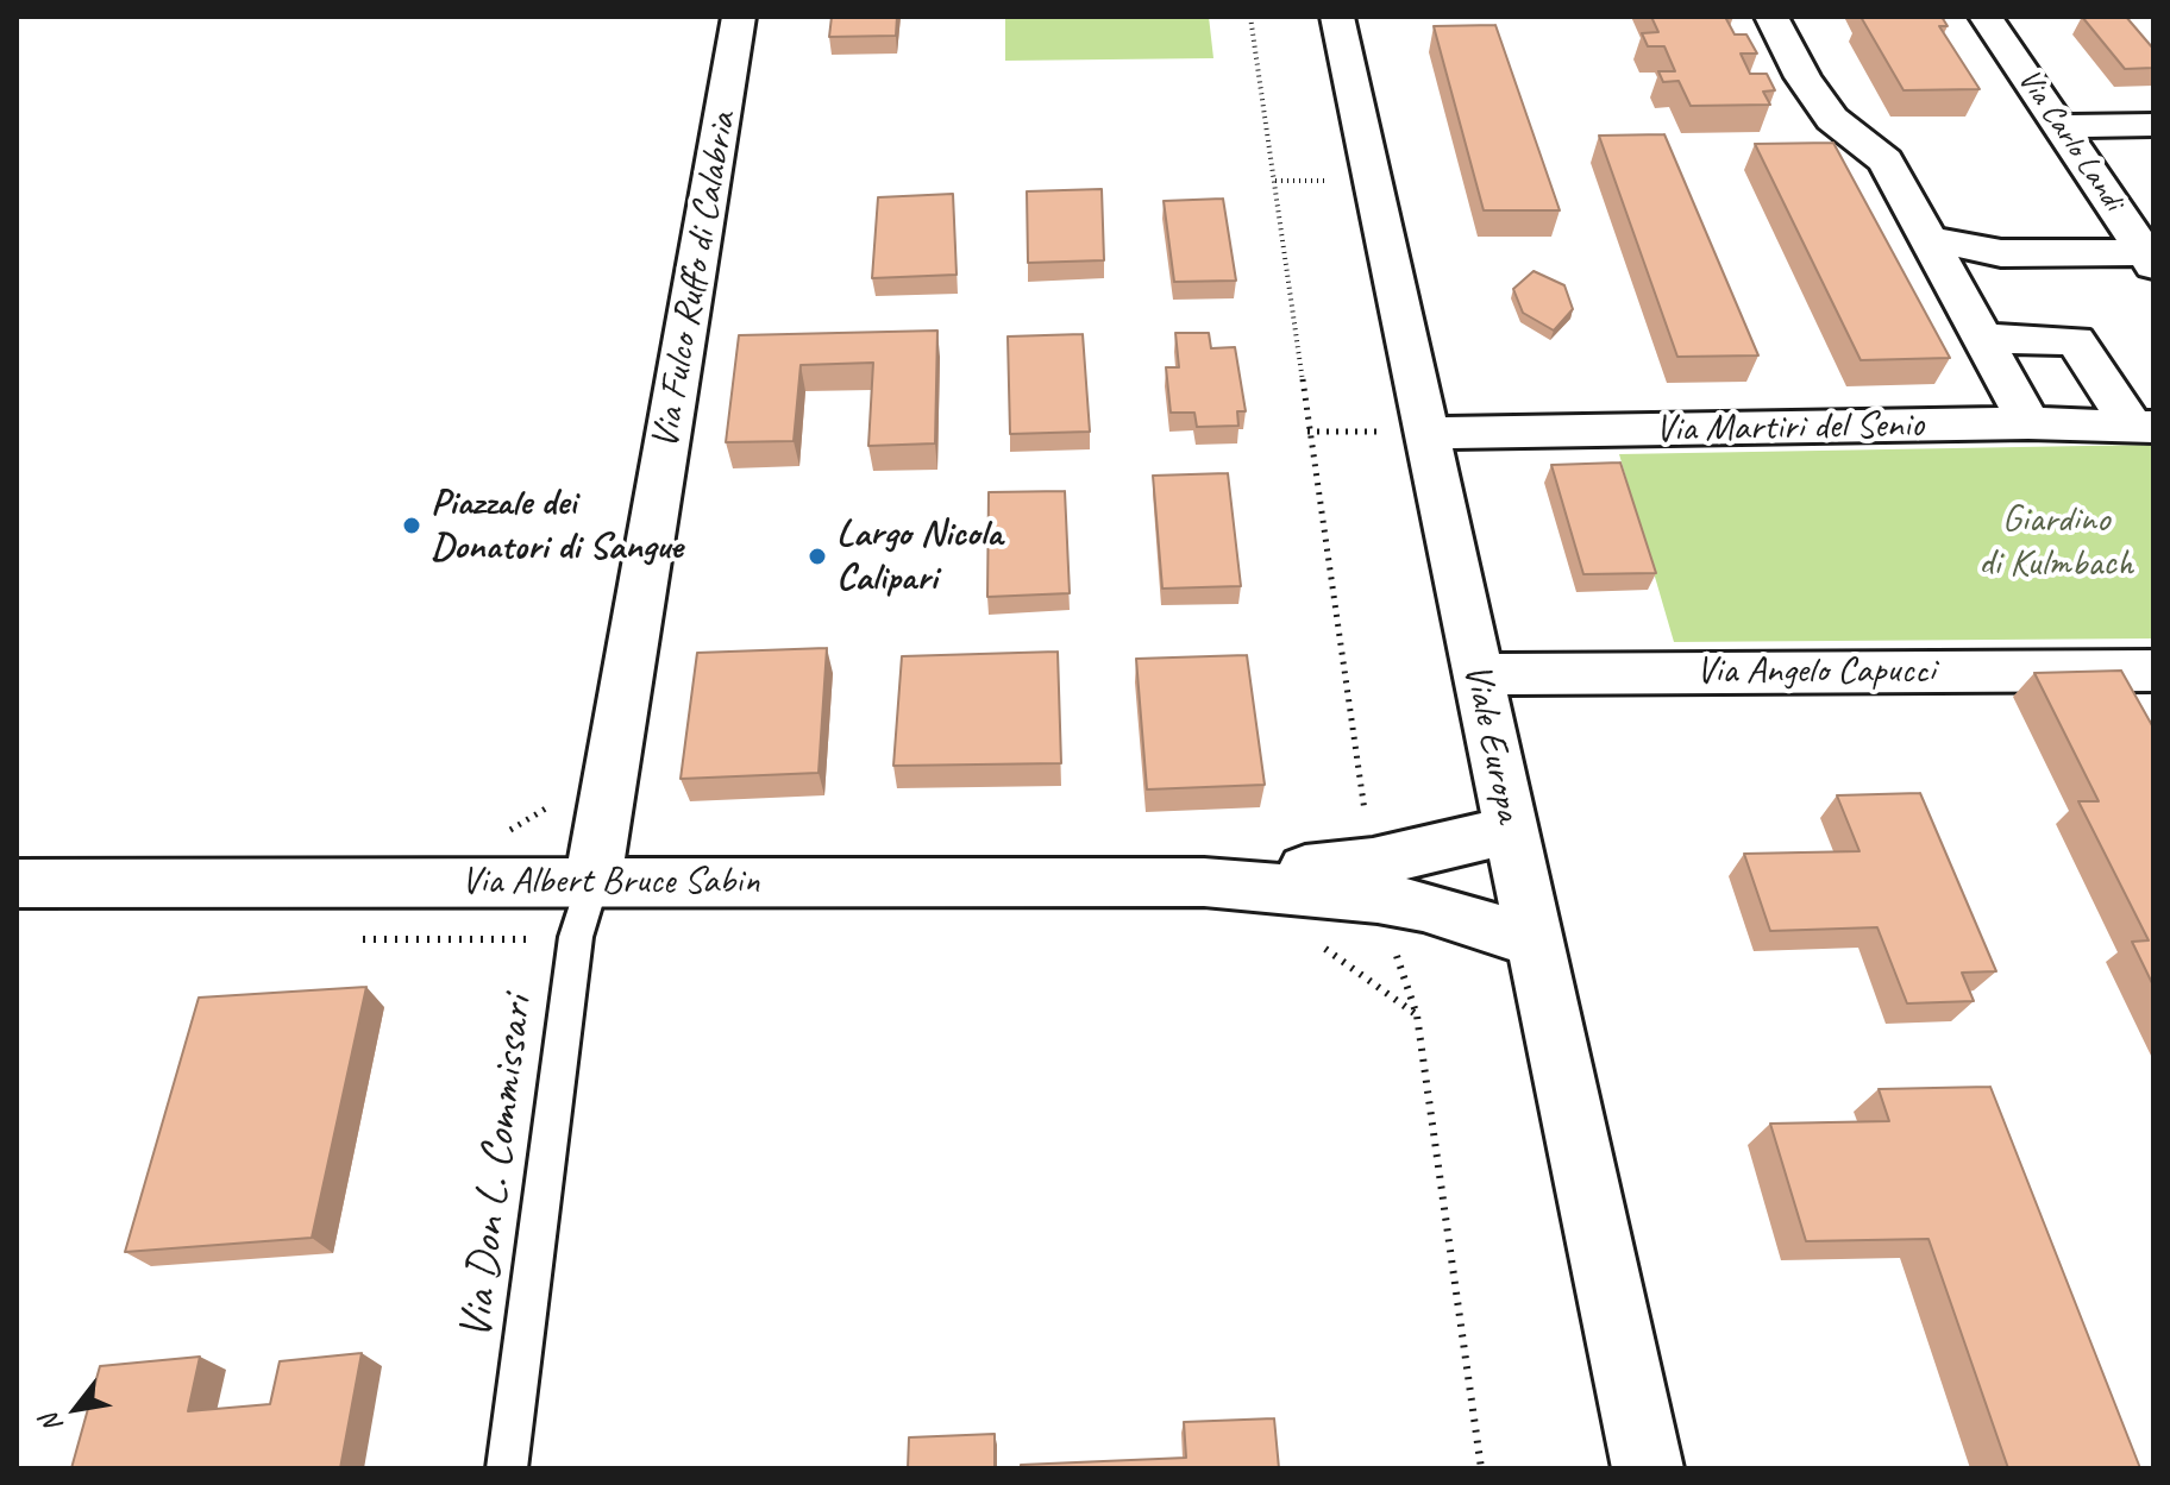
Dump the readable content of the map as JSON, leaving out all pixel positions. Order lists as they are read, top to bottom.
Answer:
{
  "streets": {
    "street": [
      "Via Carlo Landi",
      "Via Fulco Ruffo di Calabria",
      "Via Martiri del Senio",
      "Via Angelo Capucci",
      "Viale Europa",
      "Via Albert Bruce Sabin"
    ],
    "lane": ["Via Don L. Commissari"]
  },
  "crossings": [
    ["Via Fulco Ruffo di Calabria", "Via Albert Bruce Sabin"],
    ["Via Fulco Ruffo di Calabria", "Via Don L. Commissari"],
    ["Via Martiri del Senio", "Viale Europa"],
    ["Via Angelo Capucci", "Viale Europa"],
    ["Viale Europa", "Via Albert Bruce Sabin"],
    ["Via Albert Bruce Sabin", "Via Don L. Commissari"]
  ],
  "parks": ["Giardino di Kulmbach"],
  "places": ["Piazzale dei Donatori di Sangue", "Largo Nicola Calipari"],
  "north": "bottom left"
}
